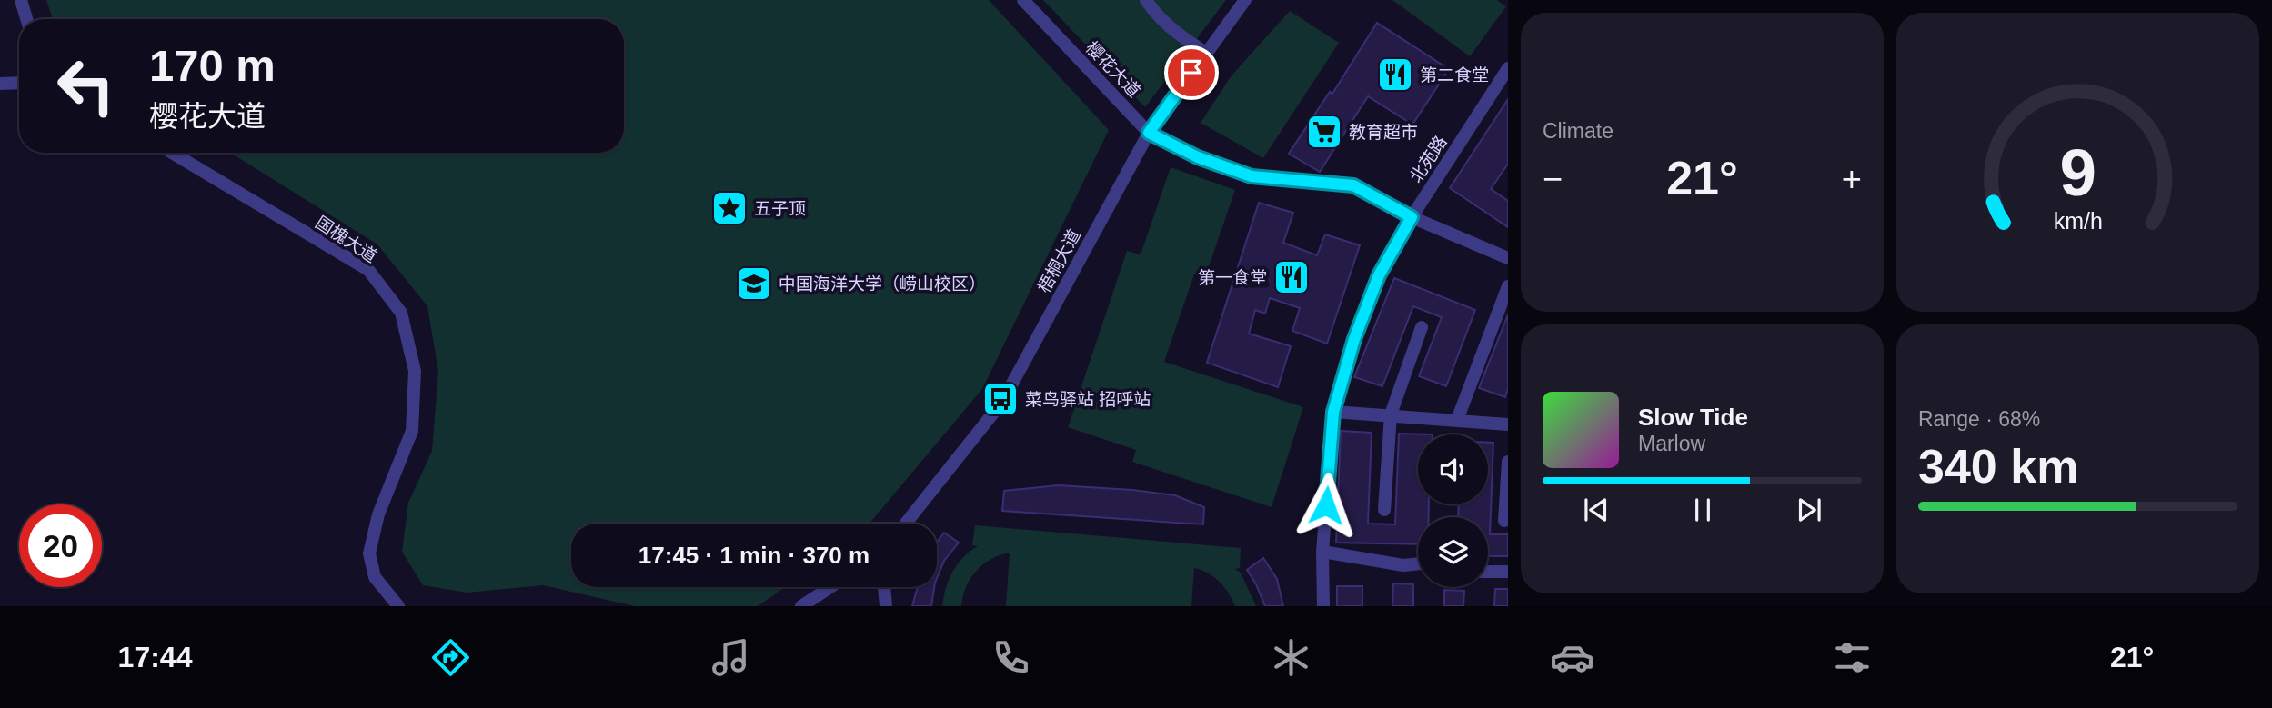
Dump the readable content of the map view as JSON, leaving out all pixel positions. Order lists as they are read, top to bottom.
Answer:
{
  "streets": {
    "lane": [
      "樱花大道",
      "北苑路",
      "国槐大道",
      "梧桐大道"
    ]
  },
  "crossings": [
    ["樱花大道", "北苑路"],
    ["樱花大道", "梧桐大道"]
  ],
  "places": {
    "restaurant": ["第二食堂", "第一食堂"],
    "supermarket": ["教育超市"],
    "place": ["五子顶"],
    "school or university": ["中国海洋大学（崂山校区）"],
    "bus stop": ["菜鸟驿站 招呼站"]
  },
  "page": {
    "tile": [
      "Climate",
      ["Range · 68%", "340 km"]
    ],
    "turn": ["170 m", "樱花大道"],
    "heat": ["−", "21°", "+"],
    "song": ["Slow Tide", "Marlow"],
    "limit": "20",
    "trip": "17:45 · 1 min · 370 m",
    "tabs": ["17:44", "21°"],
    "gauge": ["9", "km/h"]
  }
}
